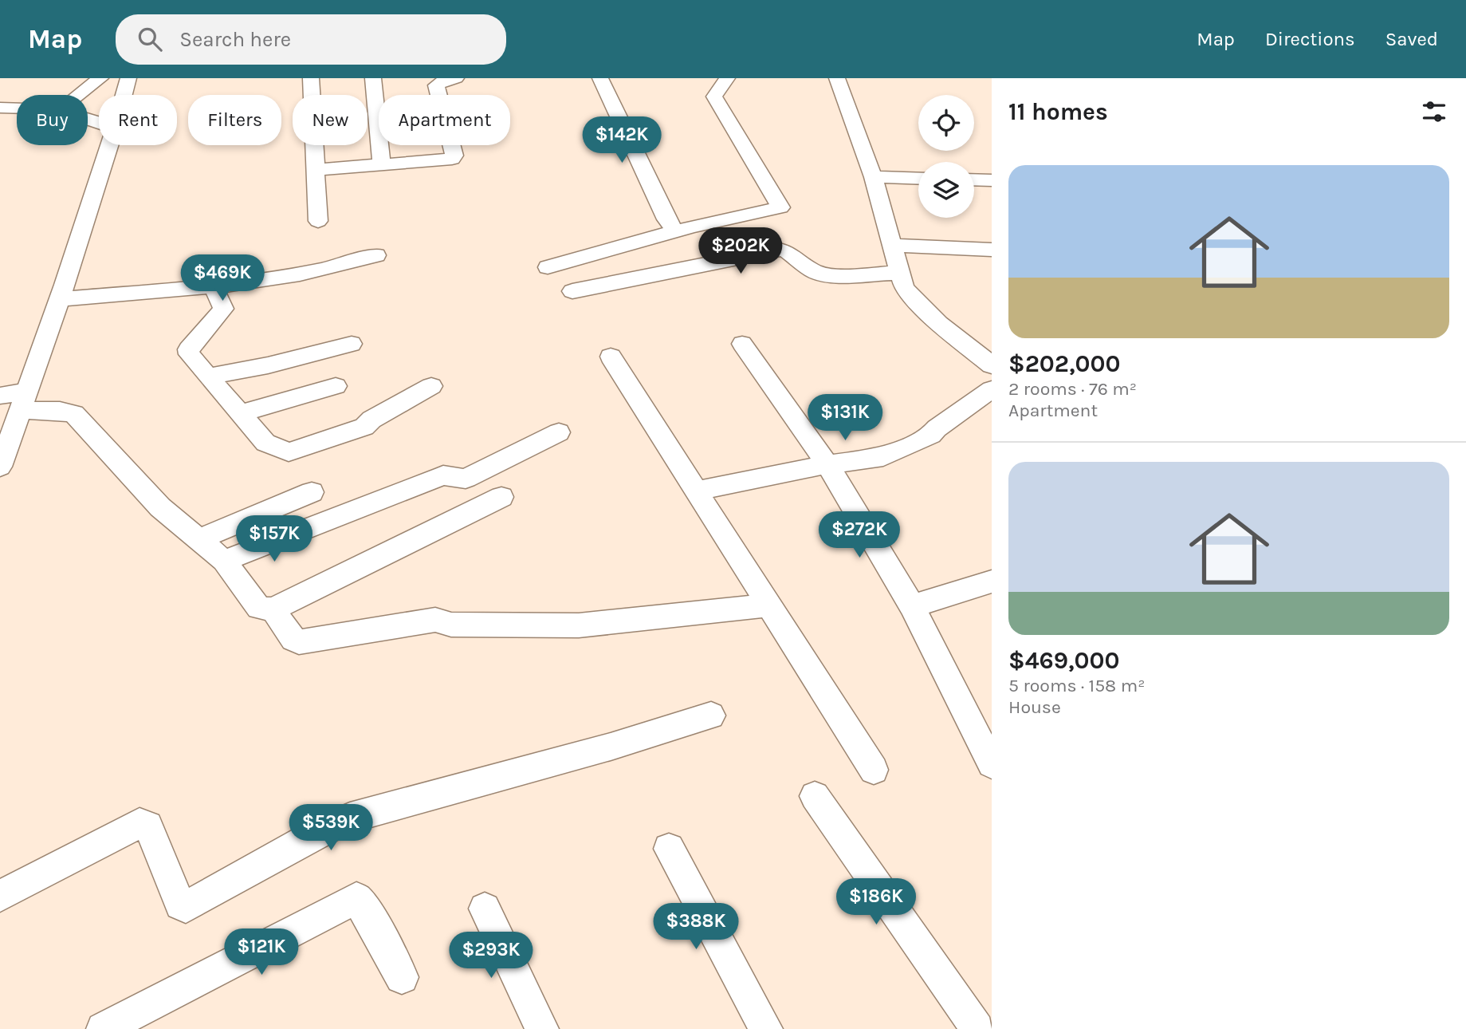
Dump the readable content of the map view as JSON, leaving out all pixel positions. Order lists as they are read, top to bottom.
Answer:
{
  "page": {
    "header": "Map",
    "search": "Search here",
    "nav": ["Map", "Directions", "Saved"],
    "heading": "11 homes",
    "chip": [
      "Buy",
      "Rent",
      "Filters",
      "New",
      "Apartment"
    ],
    "price": [
      "$142K",
      "$202K",
      "$469K",
      "$131K",
      "$272K",
      "$157K",
      "$539K",
      "$186K",
      "$388K",
      "$121K",
      "$293K"
    ],
    "list": [
      {
        "name": "$202,000",
        "note": "2 rooms · 76 m² · Apartment"
      },
      {
        "name": "$469,000",
        "note": "5 rooms · 158 m² · House"
      }
    ]
  }
}
